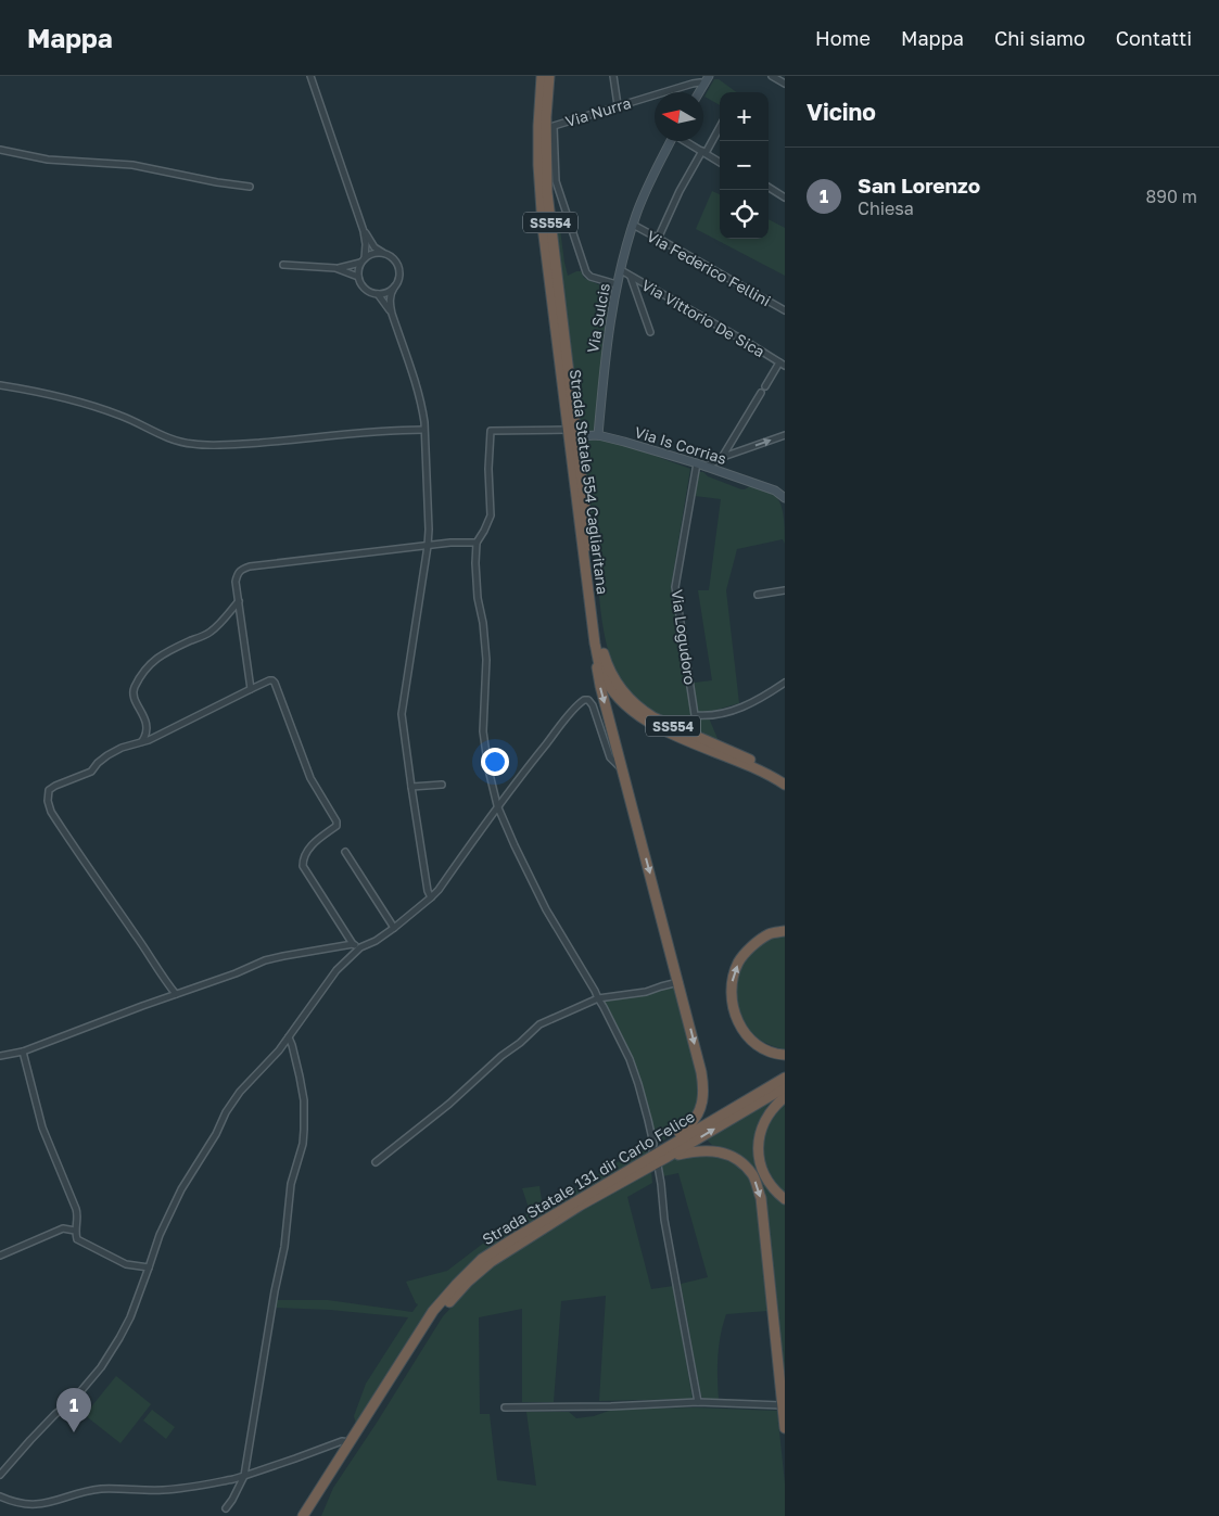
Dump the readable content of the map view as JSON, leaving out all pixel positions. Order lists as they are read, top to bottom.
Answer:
{
  "streets": {
    "highway": ["SS554", "Strada Statale 554 Cagliaritana", "Strada Statale 131 dir Carlo Felice"],
    "street": [
      "Via Nurra",
      "Via Federico Fellini",
      "Via Sulcis",
      "Via Vittorio De Sica",
      "Via Is Corrias",
      "Via Logudoro"
    ]
  },
  "crossings": [
    ["Via Nurra", "Via Sulcis"],
    ["Via Federico Fellini", "Via Sulcis"],
    ["Via Sulcis", "Via Vittorio De Sica"],
    ["Via Sulcis", "Via Is Corrias"],
    ["Via Is Corrias", "Strada Statale 554 Cagliaritana"],
    ["Via Is Corrias", "Via Logudoro"]
  ],
  "north": "left",
  "page": {
    "header": "Mappa",
    "nav": [
      "Home",
      "Mappa",
      "Chi siamo",
      "Contatti"
    ],
    "heading": "Vicino",
    "map_buttons": ["+", "−"],
    "list": [
      {
        "mark": "1",
        "name": "San Lorenzo",
        "note": "Chiesa",
        "value": "890 m"
      }
    ],
    "pins": "1"
  }
}
